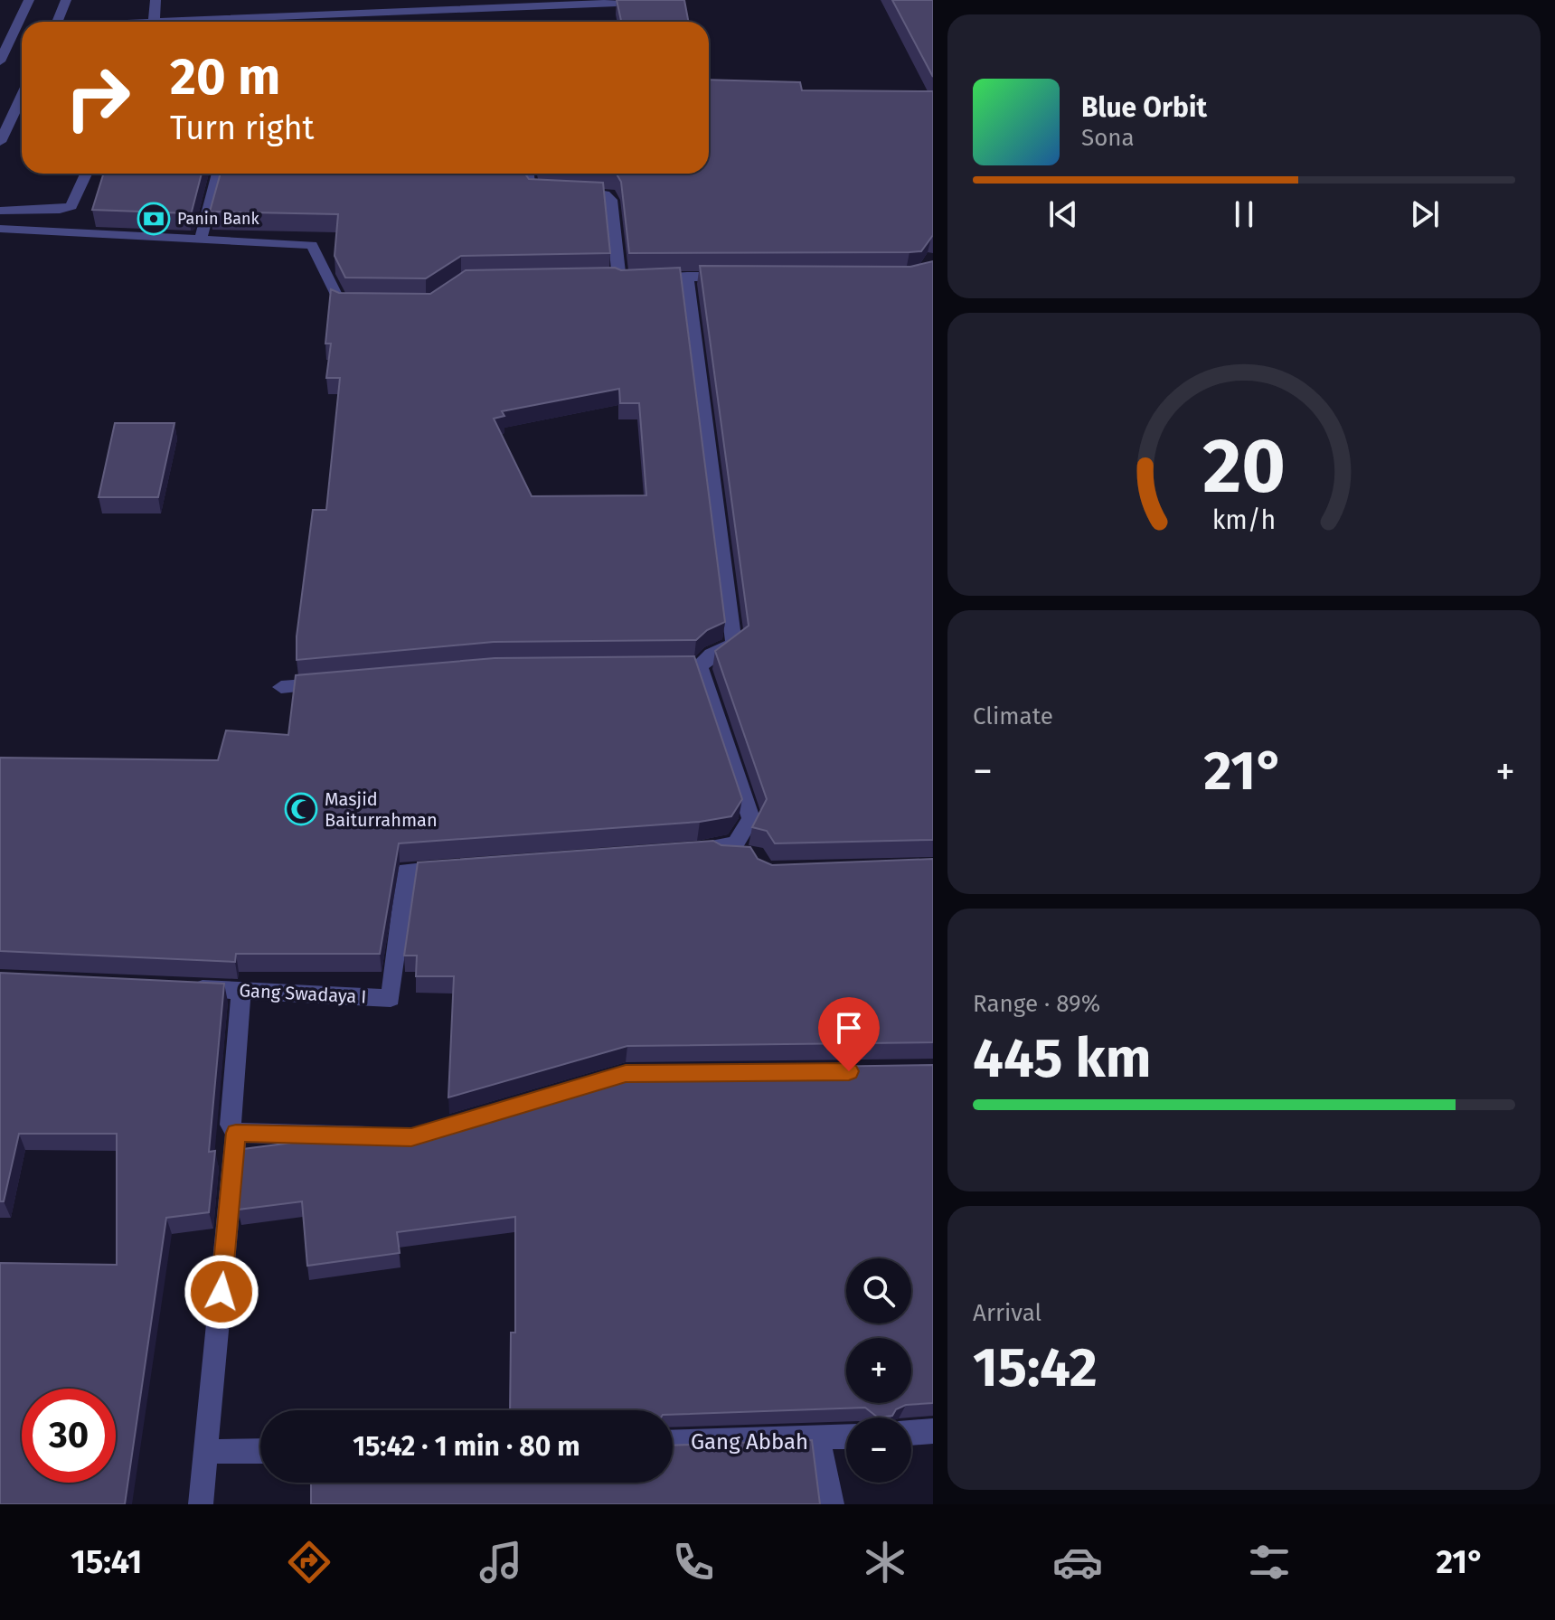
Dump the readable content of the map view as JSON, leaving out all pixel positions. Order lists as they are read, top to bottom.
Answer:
{
  "streets": {
    "street": ["Gang Swadaya I", "Gang Abbah"]
  },
  "places": {
    "bank": ["Panin Bank"],
    "mosque": ["Masjid Baiturrahman"]
  },
  "page": {
    "turn": ["20 m", "Turn right"],
    "song": ["Blue Orbit", "Sona"],
    "tile": [
      "Climate",
      ["Range · 89%", "445 km"],
      ["Arrival", "15:42"]
    ],
    "heat": ["−", "21°", "+"],
    "map_buttons": ["+", "−"],
    "limit": "30",
    "trip": "15:42 · 1 min · 80 m",
    "tabs": ["15:41", "21°"],
    "gauge": ["20", "km/h"]
  }
}
